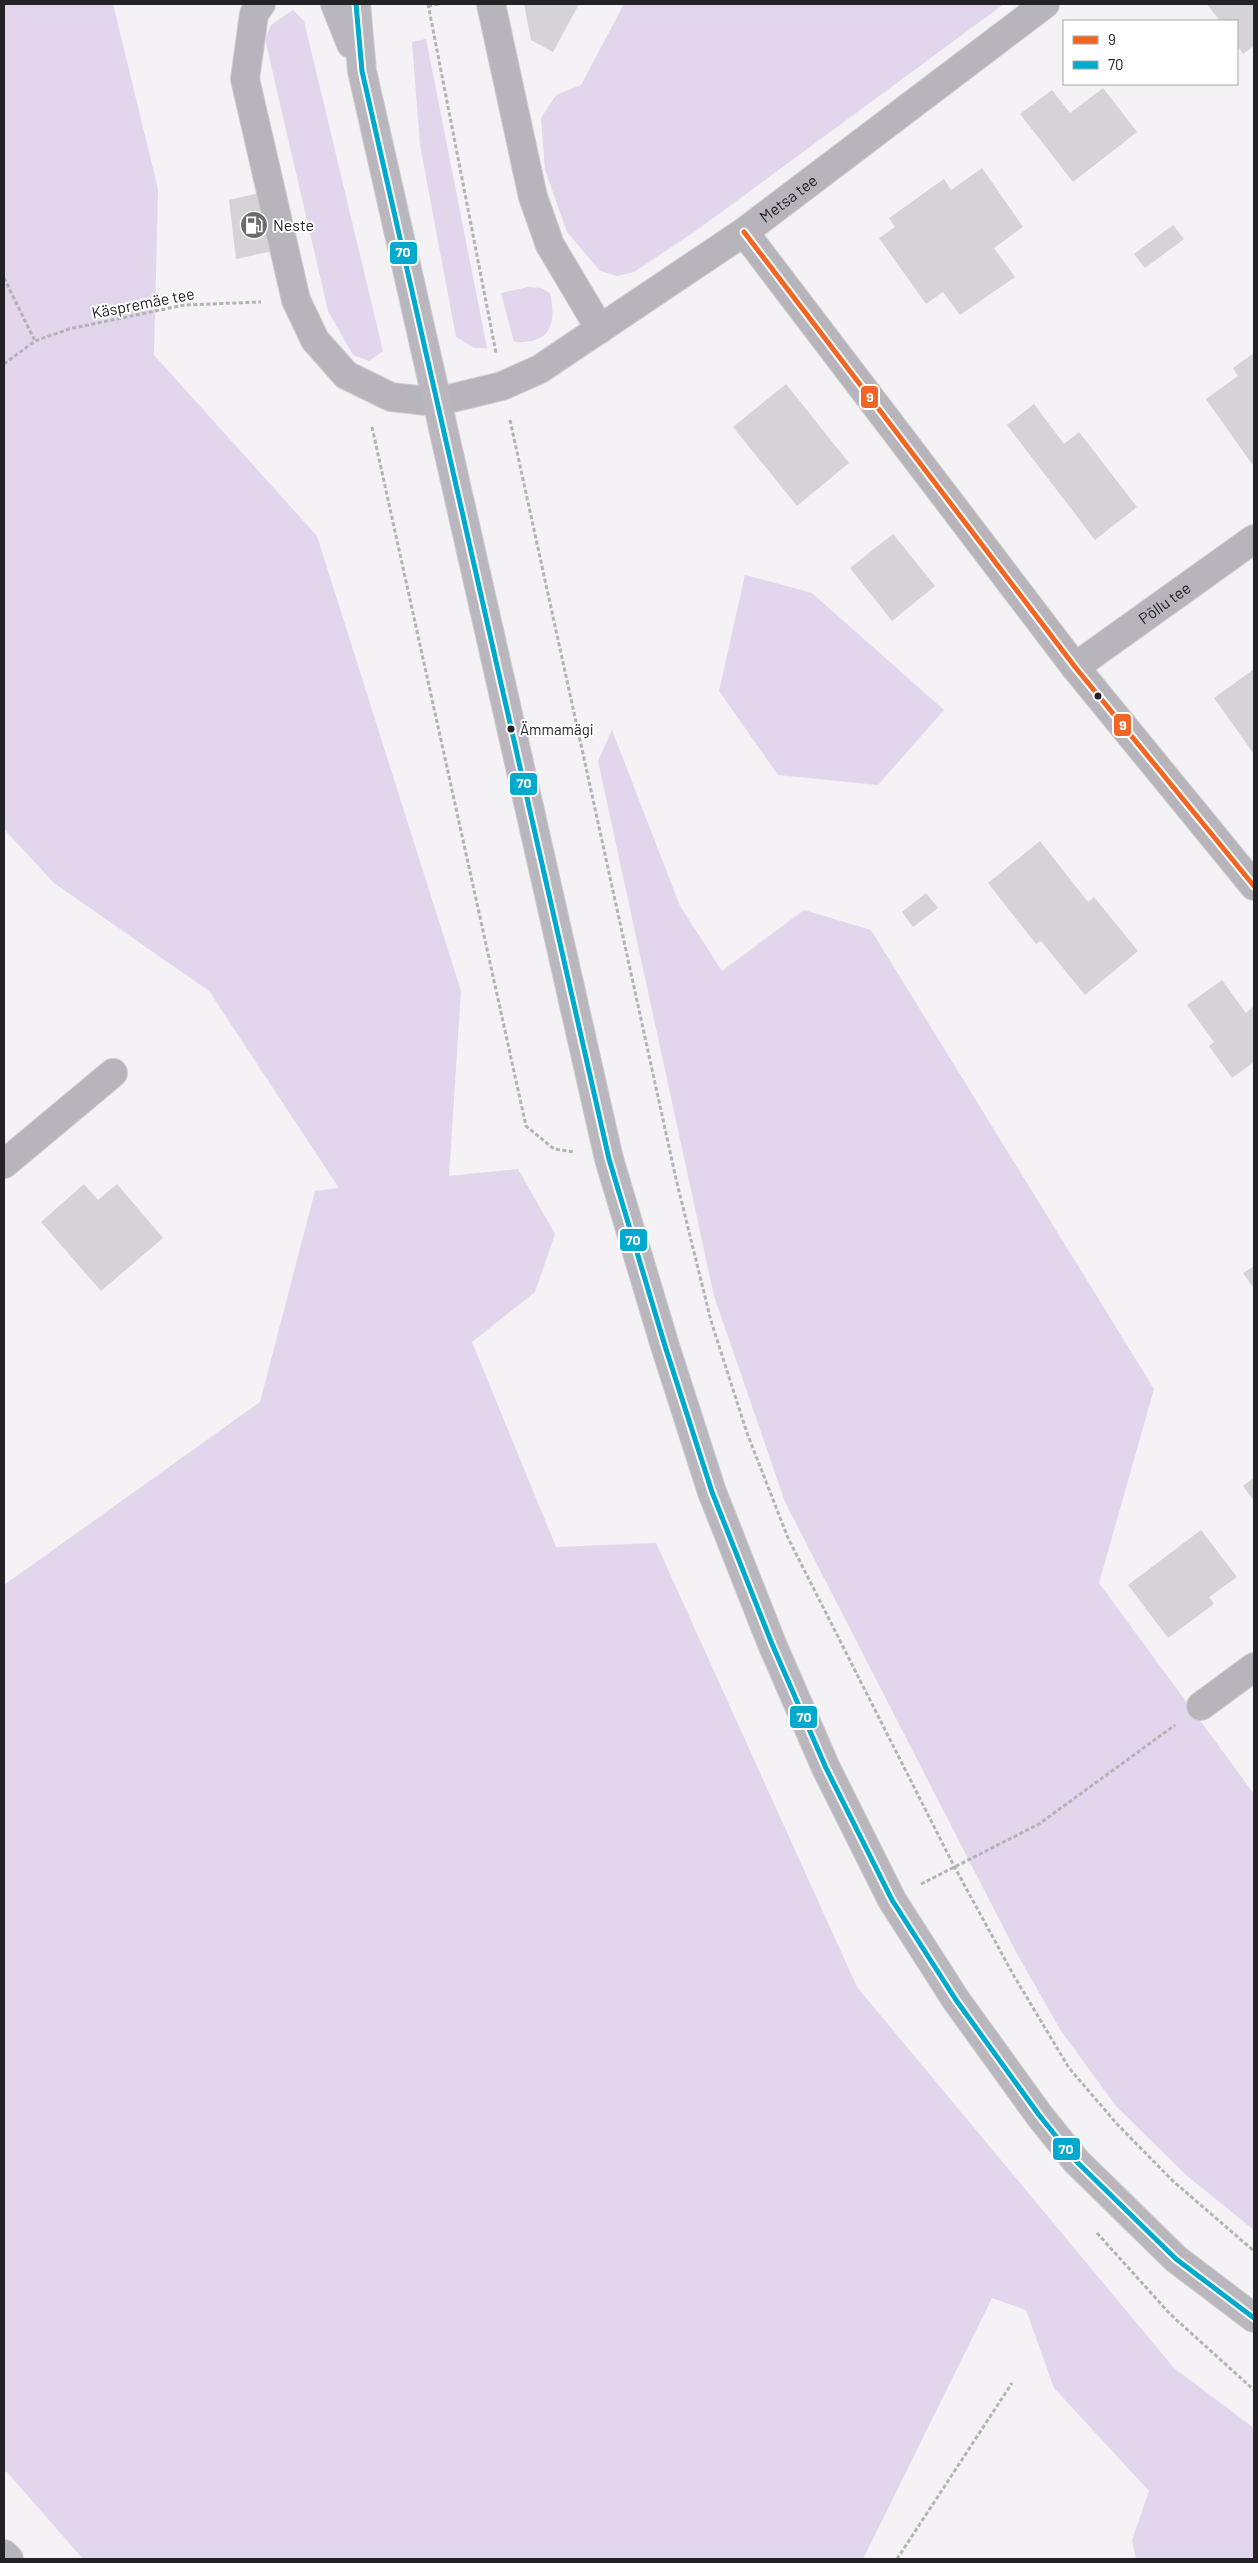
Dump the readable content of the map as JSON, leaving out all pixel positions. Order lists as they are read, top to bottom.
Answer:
{
  "streets": {
    "street": ["Metsa tee", "Põllu tee"],
    "path": ["Käspremäe tee"]
  },
  "crossings": [
    ["Metsa tee", "Käspremäe tee"]
  ],
  "places": {
    "fuel station": ["Neste"],
    "other": ["Ämmamägi"]
  },
  "lines": ["transit line 70", "transit line 9"],
  "legend": ["9", "70"]
}
